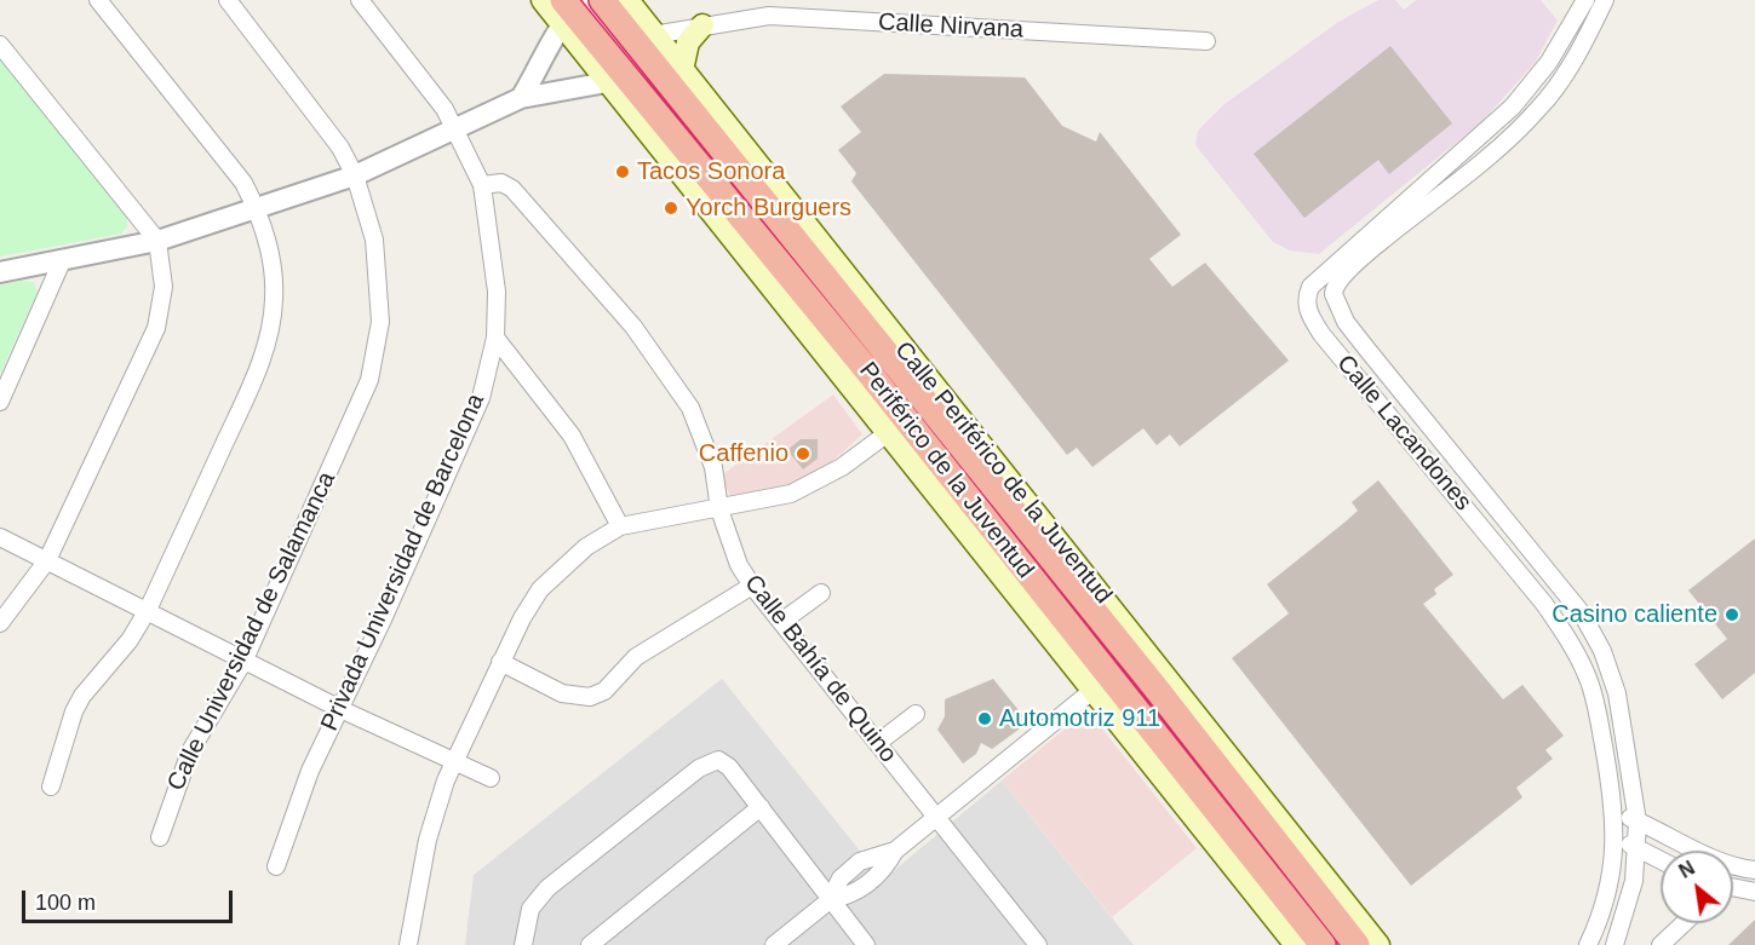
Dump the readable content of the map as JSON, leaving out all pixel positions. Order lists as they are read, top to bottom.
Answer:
{
  "streets": {
    "highway": ["Periférico de la Juventud"],
    "main road": ["Calle Periférico de la Juventud"],
    "street": [
      "Calle Nirvana",
      "Calle Lacandones",
      "Privada Universidad de Barcelona",
      "Calle Universidad de Salamanca",
      "Calle Bahía de Quino"
    ]
  },
  "crossings": [
    ["Calle Nirvana", "Calle Periférico de la Juventud"],
    ["Privada Universidad de Barcelona", "Calle Bahía de Quino"]
  ],
  "places": [
    "Tacos Sonora",
    "Yorch Burguers",
    "Caffenio",
    "Casino caliente",
    "Automotriz 911"
  ],
  "scale_bar": "100 m",
  "north": "top left"
}
